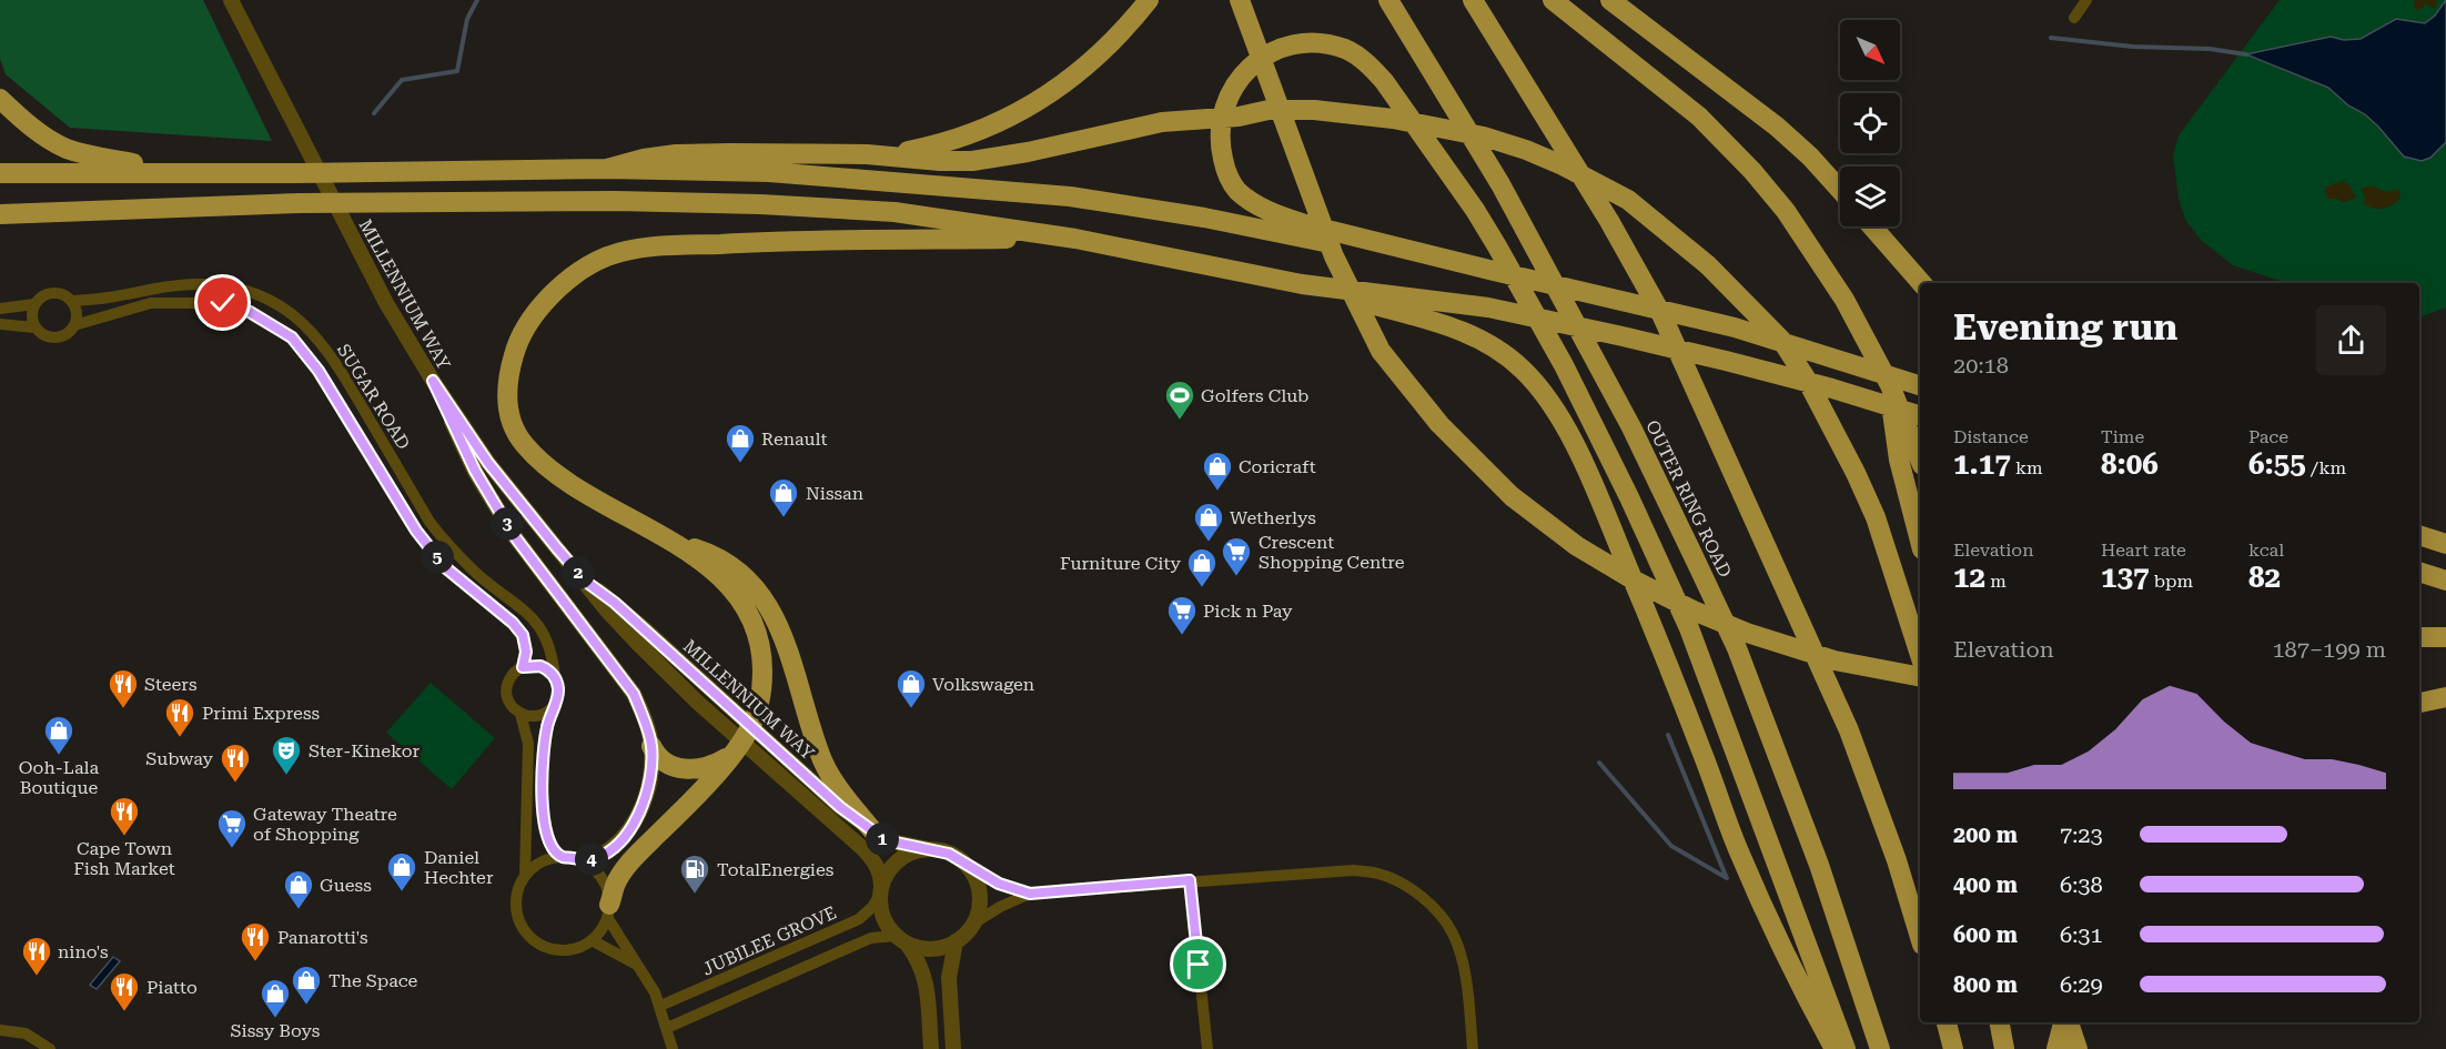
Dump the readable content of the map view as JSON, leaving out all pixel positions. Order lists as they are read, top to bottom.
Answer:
{
  "streets": {
    "highway": ["OUTER RING ROAD"],
    "street": ["MILLENNIUM WAY", "SUGAR ROAD", "JUBILEE GROVE"]
  },
  "crossings": [
    ["MILLENNIUM WAY", "JUBILEE GROVE"]
  ],
  "places": {
    "sports": ["Golfers Club"],
    "shop": [
      "Renault",
      "Coricraft",
      "Nissan",
      "Wetherlys",
      "Furniture City",
      "Volkswagen",
      "Ooh-Lala Boutique",
      "Daniel Hechter",
      "Guess",
      "The Space",
      "Sissy Boys"
    ],
    "supermarket": ["Crescent Shopping Centre", "Pick n Pay", "Gateway Theatre of Shopping"],
    "restaurant": [
      "Steers",
      "Primi Express",
      "Subway",
      "Cape Town Fish Market",
      "Panarotti's",
      "nino's",
      "Piatto"
    ],
    "theatre": ["Ster-Kinekor"],
    "fuel station": ["TotalEnergies"]
  },
  "north": "bottom right",
  "page": {
    "heading": ["Evening run", "20:18"],
    "stats": [
      ["Distance", "1.17 km"],
      ["Time", "8:06"],
      ["Pace", "6:55 /km"],
      ["Elevation", "12 m"],
      ["Heart rate", "137 bpm"],
      ["kcal", "82"]
    ],
    "pins": [
      "3",
      "5",
      "2",
      "1",
      "4"
    ],
    "chart": ["Elevation", "187–199 m"],
    "list": [
      {
        "name": "200 m",
        "note": "7:23"
      },
      {
        "name": "400 m",
        "note": "6:38"
      },
      {
        "name": "600 m",
        "note": "6:31"
      },
      {
        "name": "800 m",
        "note": "6:29"
      }
    ]
  }
}
